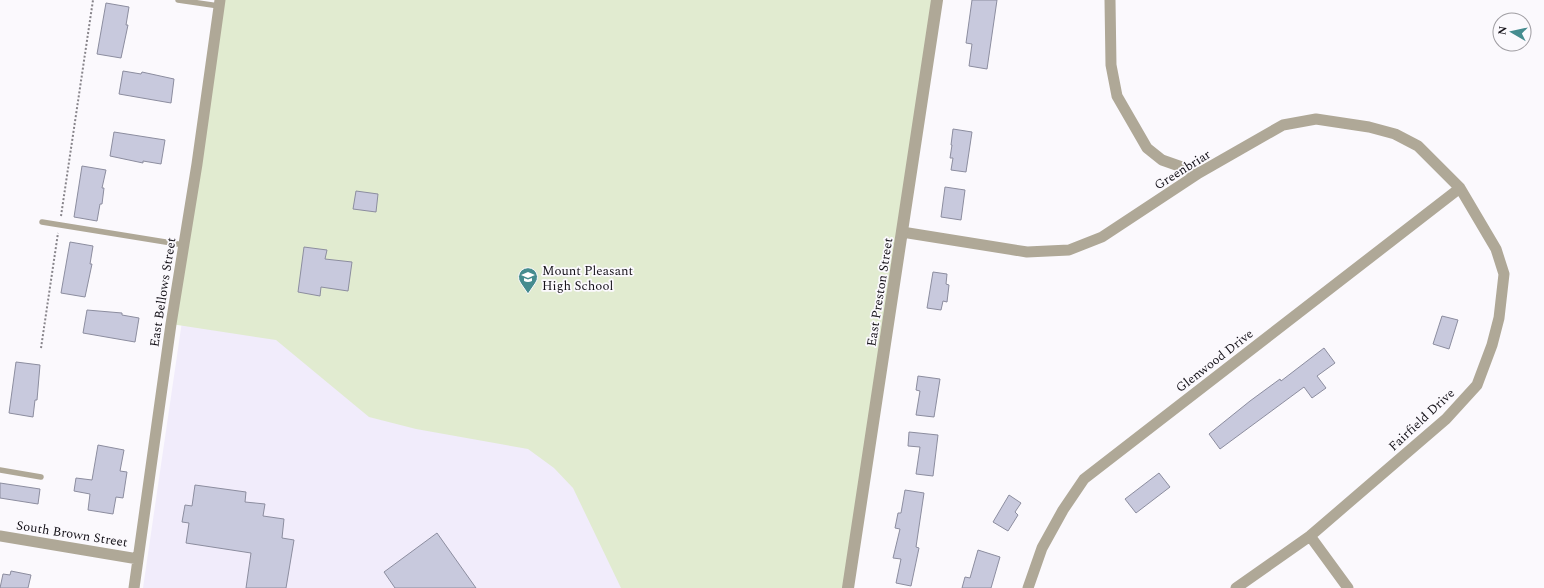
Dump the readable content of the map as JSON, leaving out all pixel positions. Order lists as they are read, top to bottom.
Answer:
{
  "streets": {
    "street": [
      "Greenbriar",
      "East Bellows Street",
      "East Preston Street",
      "Glenwood Drive",
      "Fairfield Drive",
      "South Brown Street"
    ]
  },
  "crossings": [
    ["Greenbriar", "East Preston Street"],
    ["Greenbriar", "Glenwood Drive"],
    ["Greenbriar", "Fairfield Drive"],
    ["East Bellows Street", "South Brown Street"],
    ["Glenwood Drive", "Fairfield Drive"]
  ],
  "places": {
    "school or university": ["Mount Pleasant High School"]
  },
  "north": "left"
}
